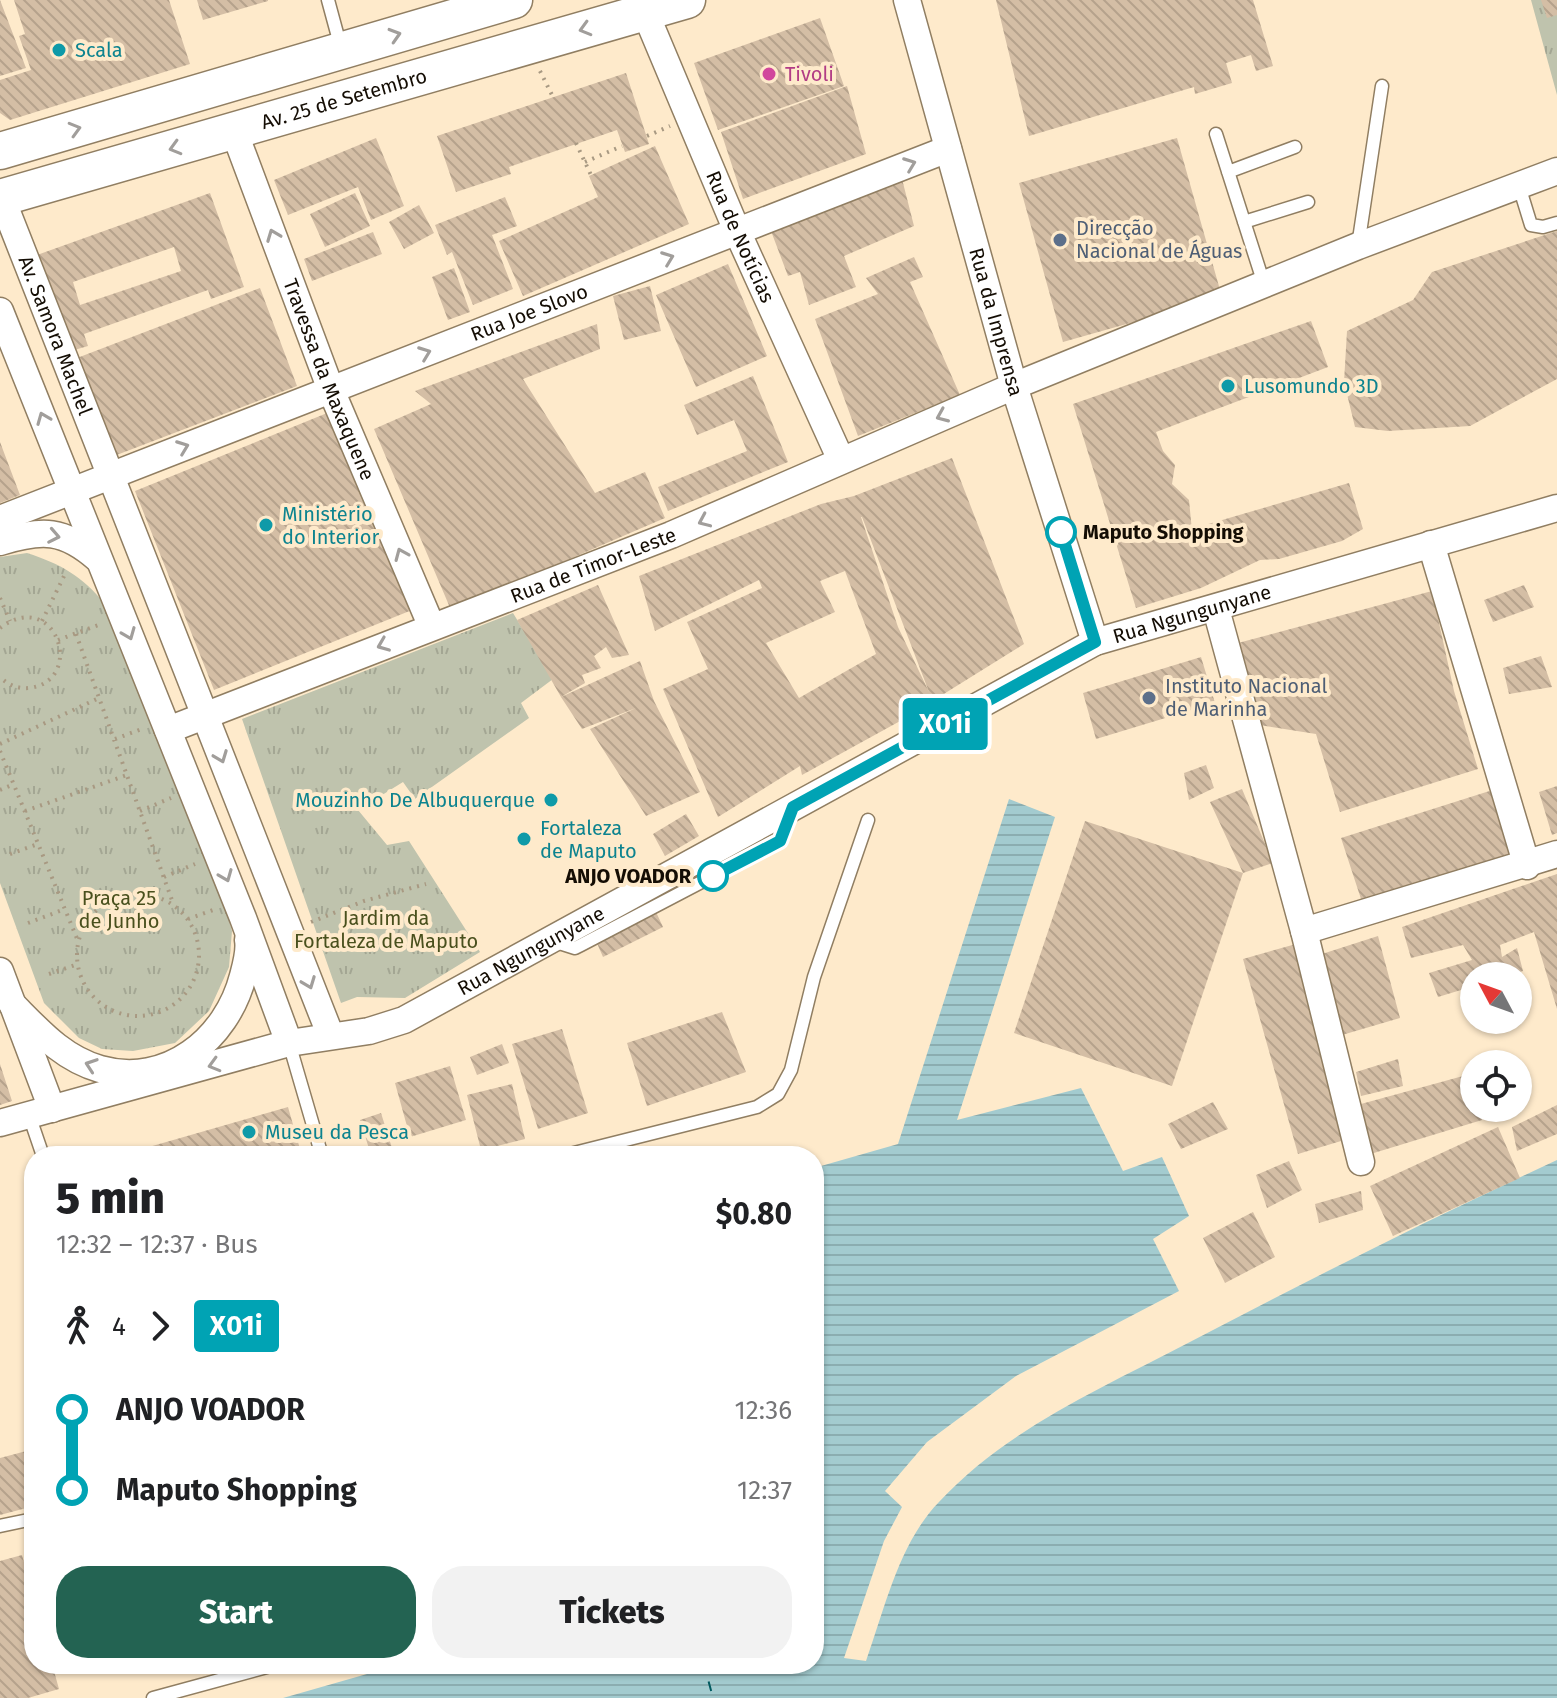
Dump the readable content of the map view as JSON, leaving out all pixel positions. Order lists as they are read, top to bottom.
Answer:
{
  "streets": {
    "main road": ["Av. 25 de Setembro"],
    "street": [
      "Rua de Notícias",
      "Rua Joe Slovo",
      "Rua da Imprensa",
      "Av. Samora Machel",
      "Travessa da Maxaquene",
      "Rua de Timor-Leste",
      "Rua Ngungunyane"
    ]
  },
  "crossings": [
    ["Av. 25 de Setembro", "Rua de Notícias"],
    ["Av. 25 de Setembro", "Av. Samora Machel"],
    ["Av. 25 de Setembro", "Travessa da Maxaquene"],
    ["Rua de Notícias", "Rua Joe Slovo"],
    ["Rua de Notícias", "Rua de Timor-Leste"],
    ["Rua Joe Slovo", "Rua da Imprensa"],
    ["Rua Joe Slovo", "Av. Samora Machel"],
    ["Rua Joe Slovo", "Travessa da Maxaquene"],
    ["Rua da Imprensa", "Rua de Timor-Leste"],
    ["Rua da Imprensa", "Rua Ngungunyane"],
    ["Av. Samora Machel", "Rua de Timor-Leste"],
    ["Av. Samora Machel", "Rua Ngungunyane"],
    ["Travessa da Maxaquene", "Rua de Timor-Leste"]
  ],
  "one_way": ["Rua Joe Slovo", "Travessa da Maxaquene", "Rua de Timor-Leste"],
  "parks": ["Praça 25 de Junho", "Jardim da Fortaleza de Maputo"],
  "places": [
    "Scala",
    "Tivoli",
    "Direcção Nacional de Águas",
    "Lusomundo 3D",
    "Ministério do Interior",
    "Maputo Shopping",
    "Instituto Nacional de Marinha",
    "Mouzinho De Albuquerque",
    "Fortaleza de Maputo",
    "ANJO VOADOR",
    "Museu da Pesca"
  ],
  "lines": ["bus line X01i"],
  "north": "top left",
  "page": {
    "on_map": "X01i",
    "heading": ["5 min", "12:32 – 12:37 · Bus", "$0.80"],
    "legs": ["4", "X01i"],
    "list": [
      {
        "name": "ANJO VOADOR",
        "value": "12:36"
      },
      {
        "name": "Maputo Shopping",
        "value": "12:37"
      }
    ],
    "buttons": ["Start", "Tickets"]
  }
}
